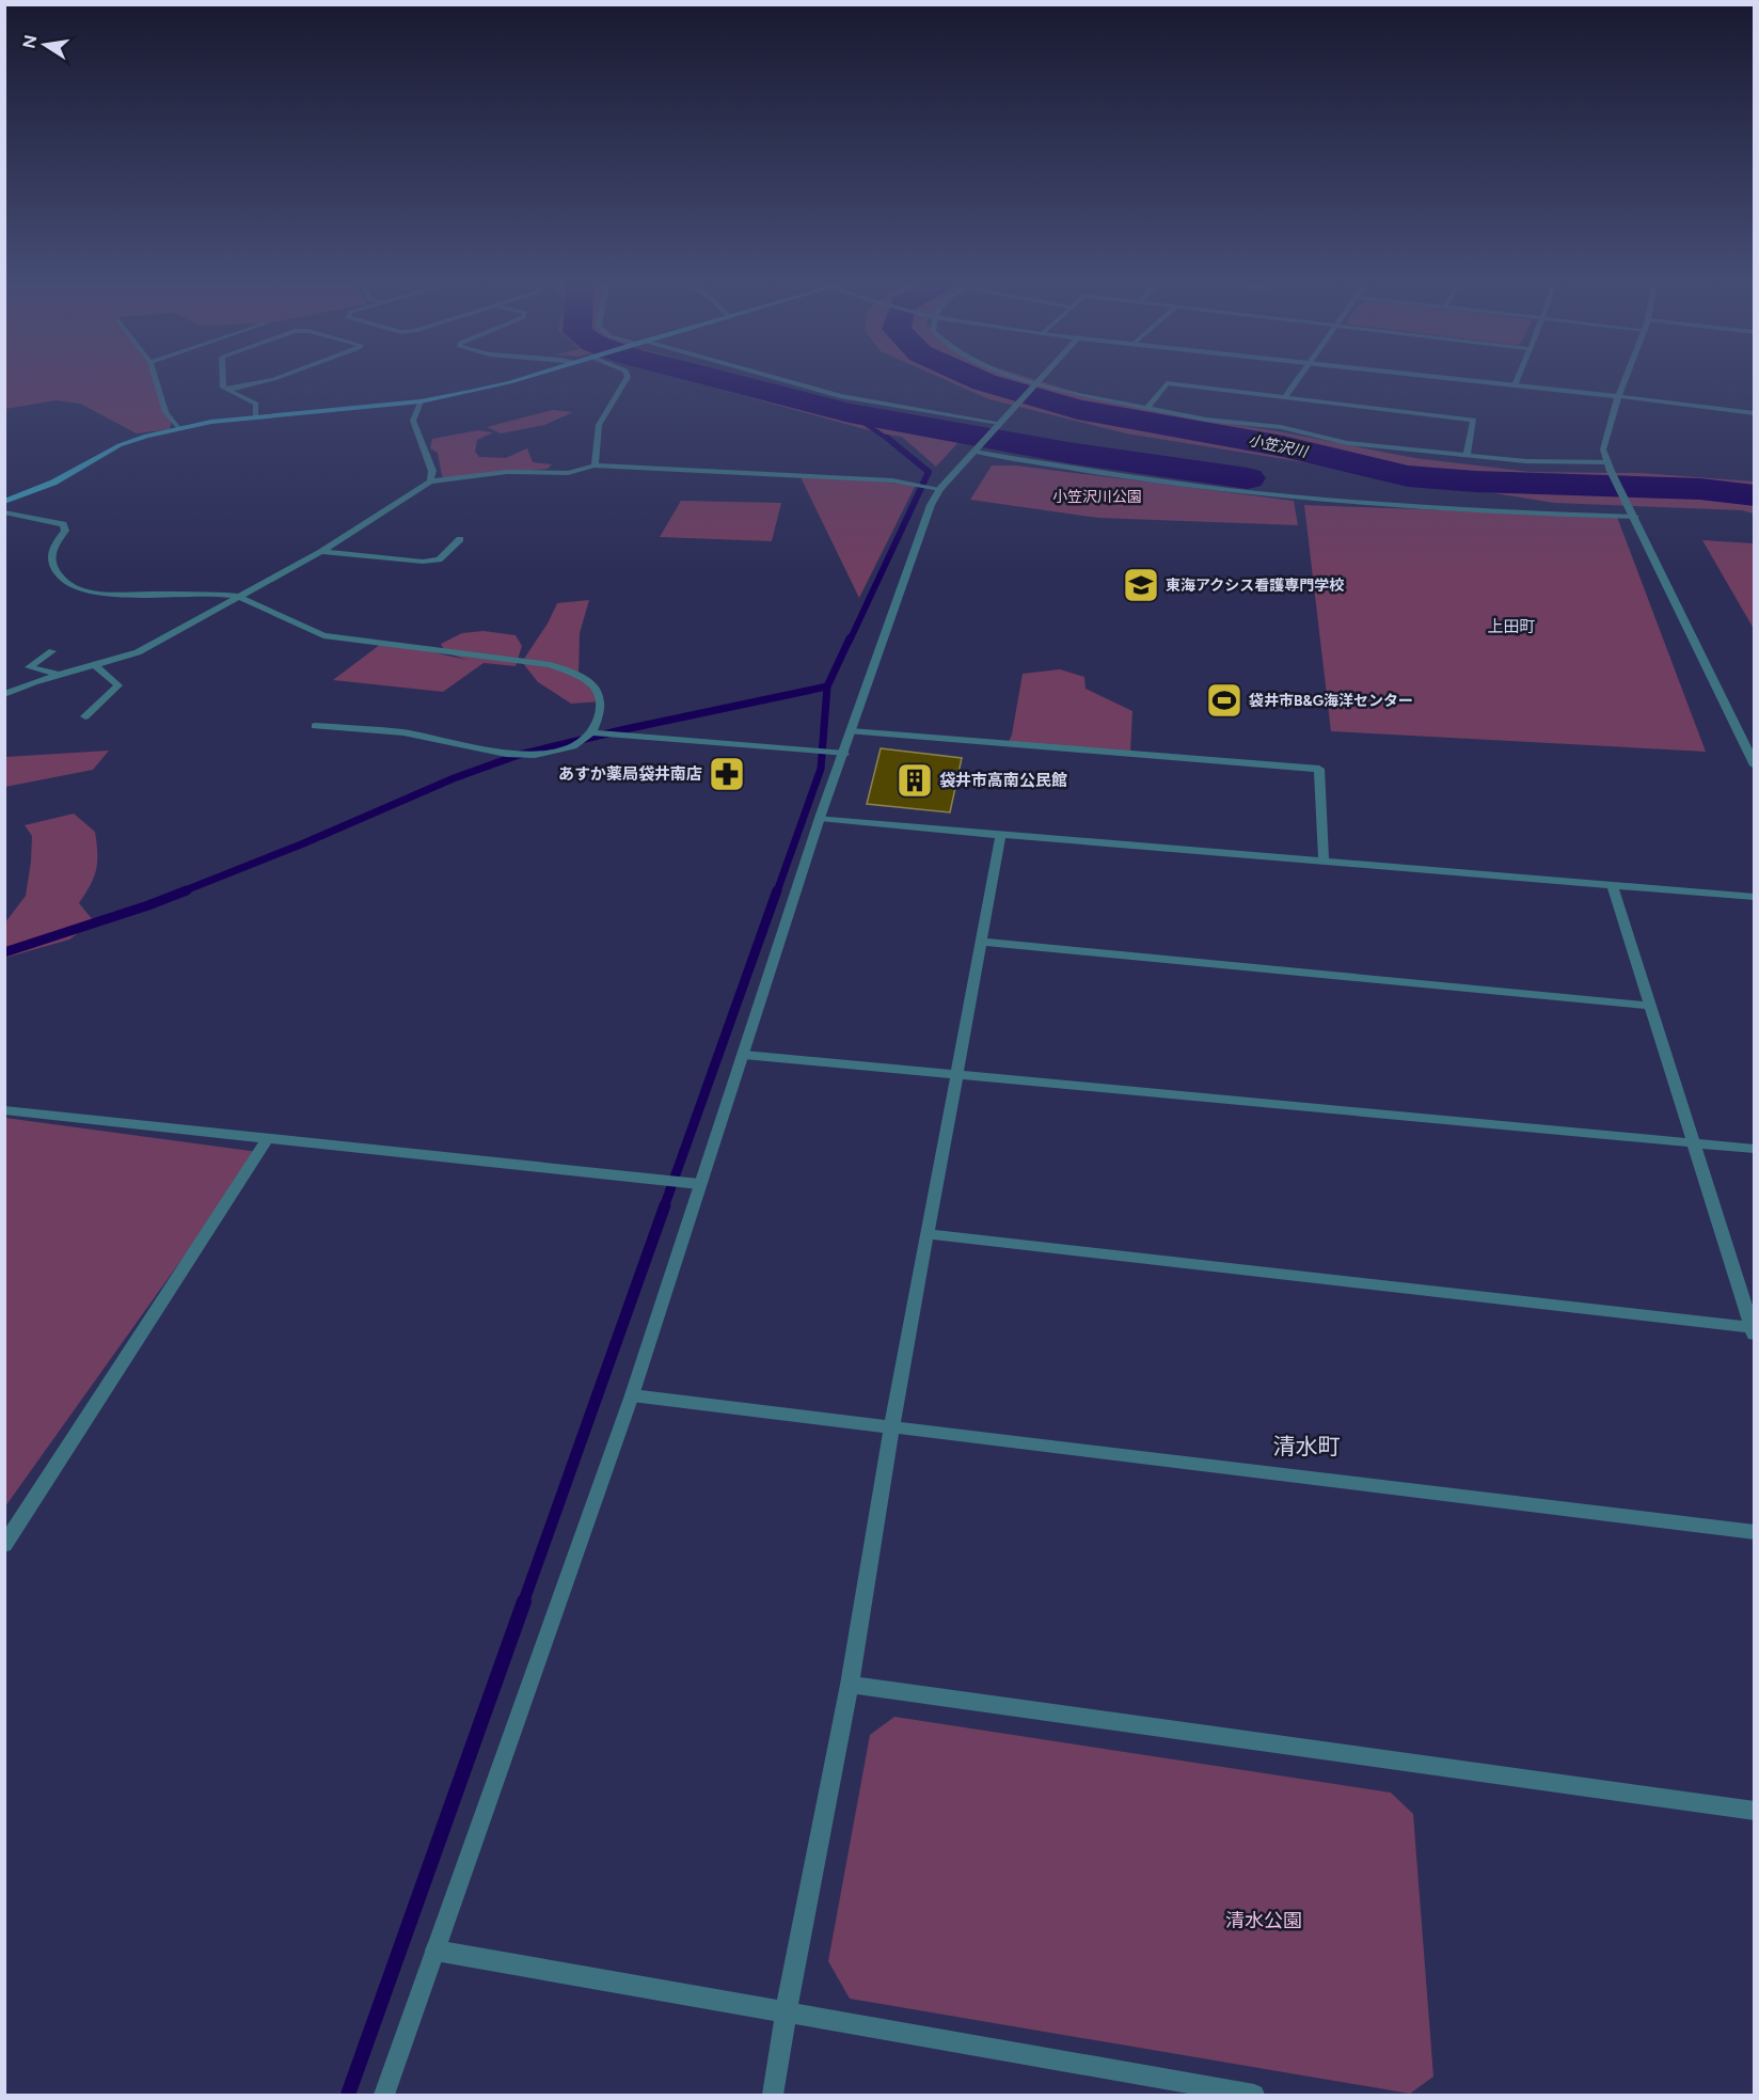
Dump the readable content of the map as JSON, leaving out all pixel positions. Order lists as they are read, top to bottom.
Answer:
{
  "districts": ["上田町", "清水町"],
  "water": ["小笠沢川"],
  "parks": ["小笠沢川公園", "清水公園"],
  "places": {
    "school or university": ["東海アクシス看護専門学校"],
    "sports": ["袋井市B&G海洋センター"],
    "pharmacy": ["あすか薬局袋井南店"],
    "building": ["袋井市高南公民館"]
  },
  "north": "left"
}
